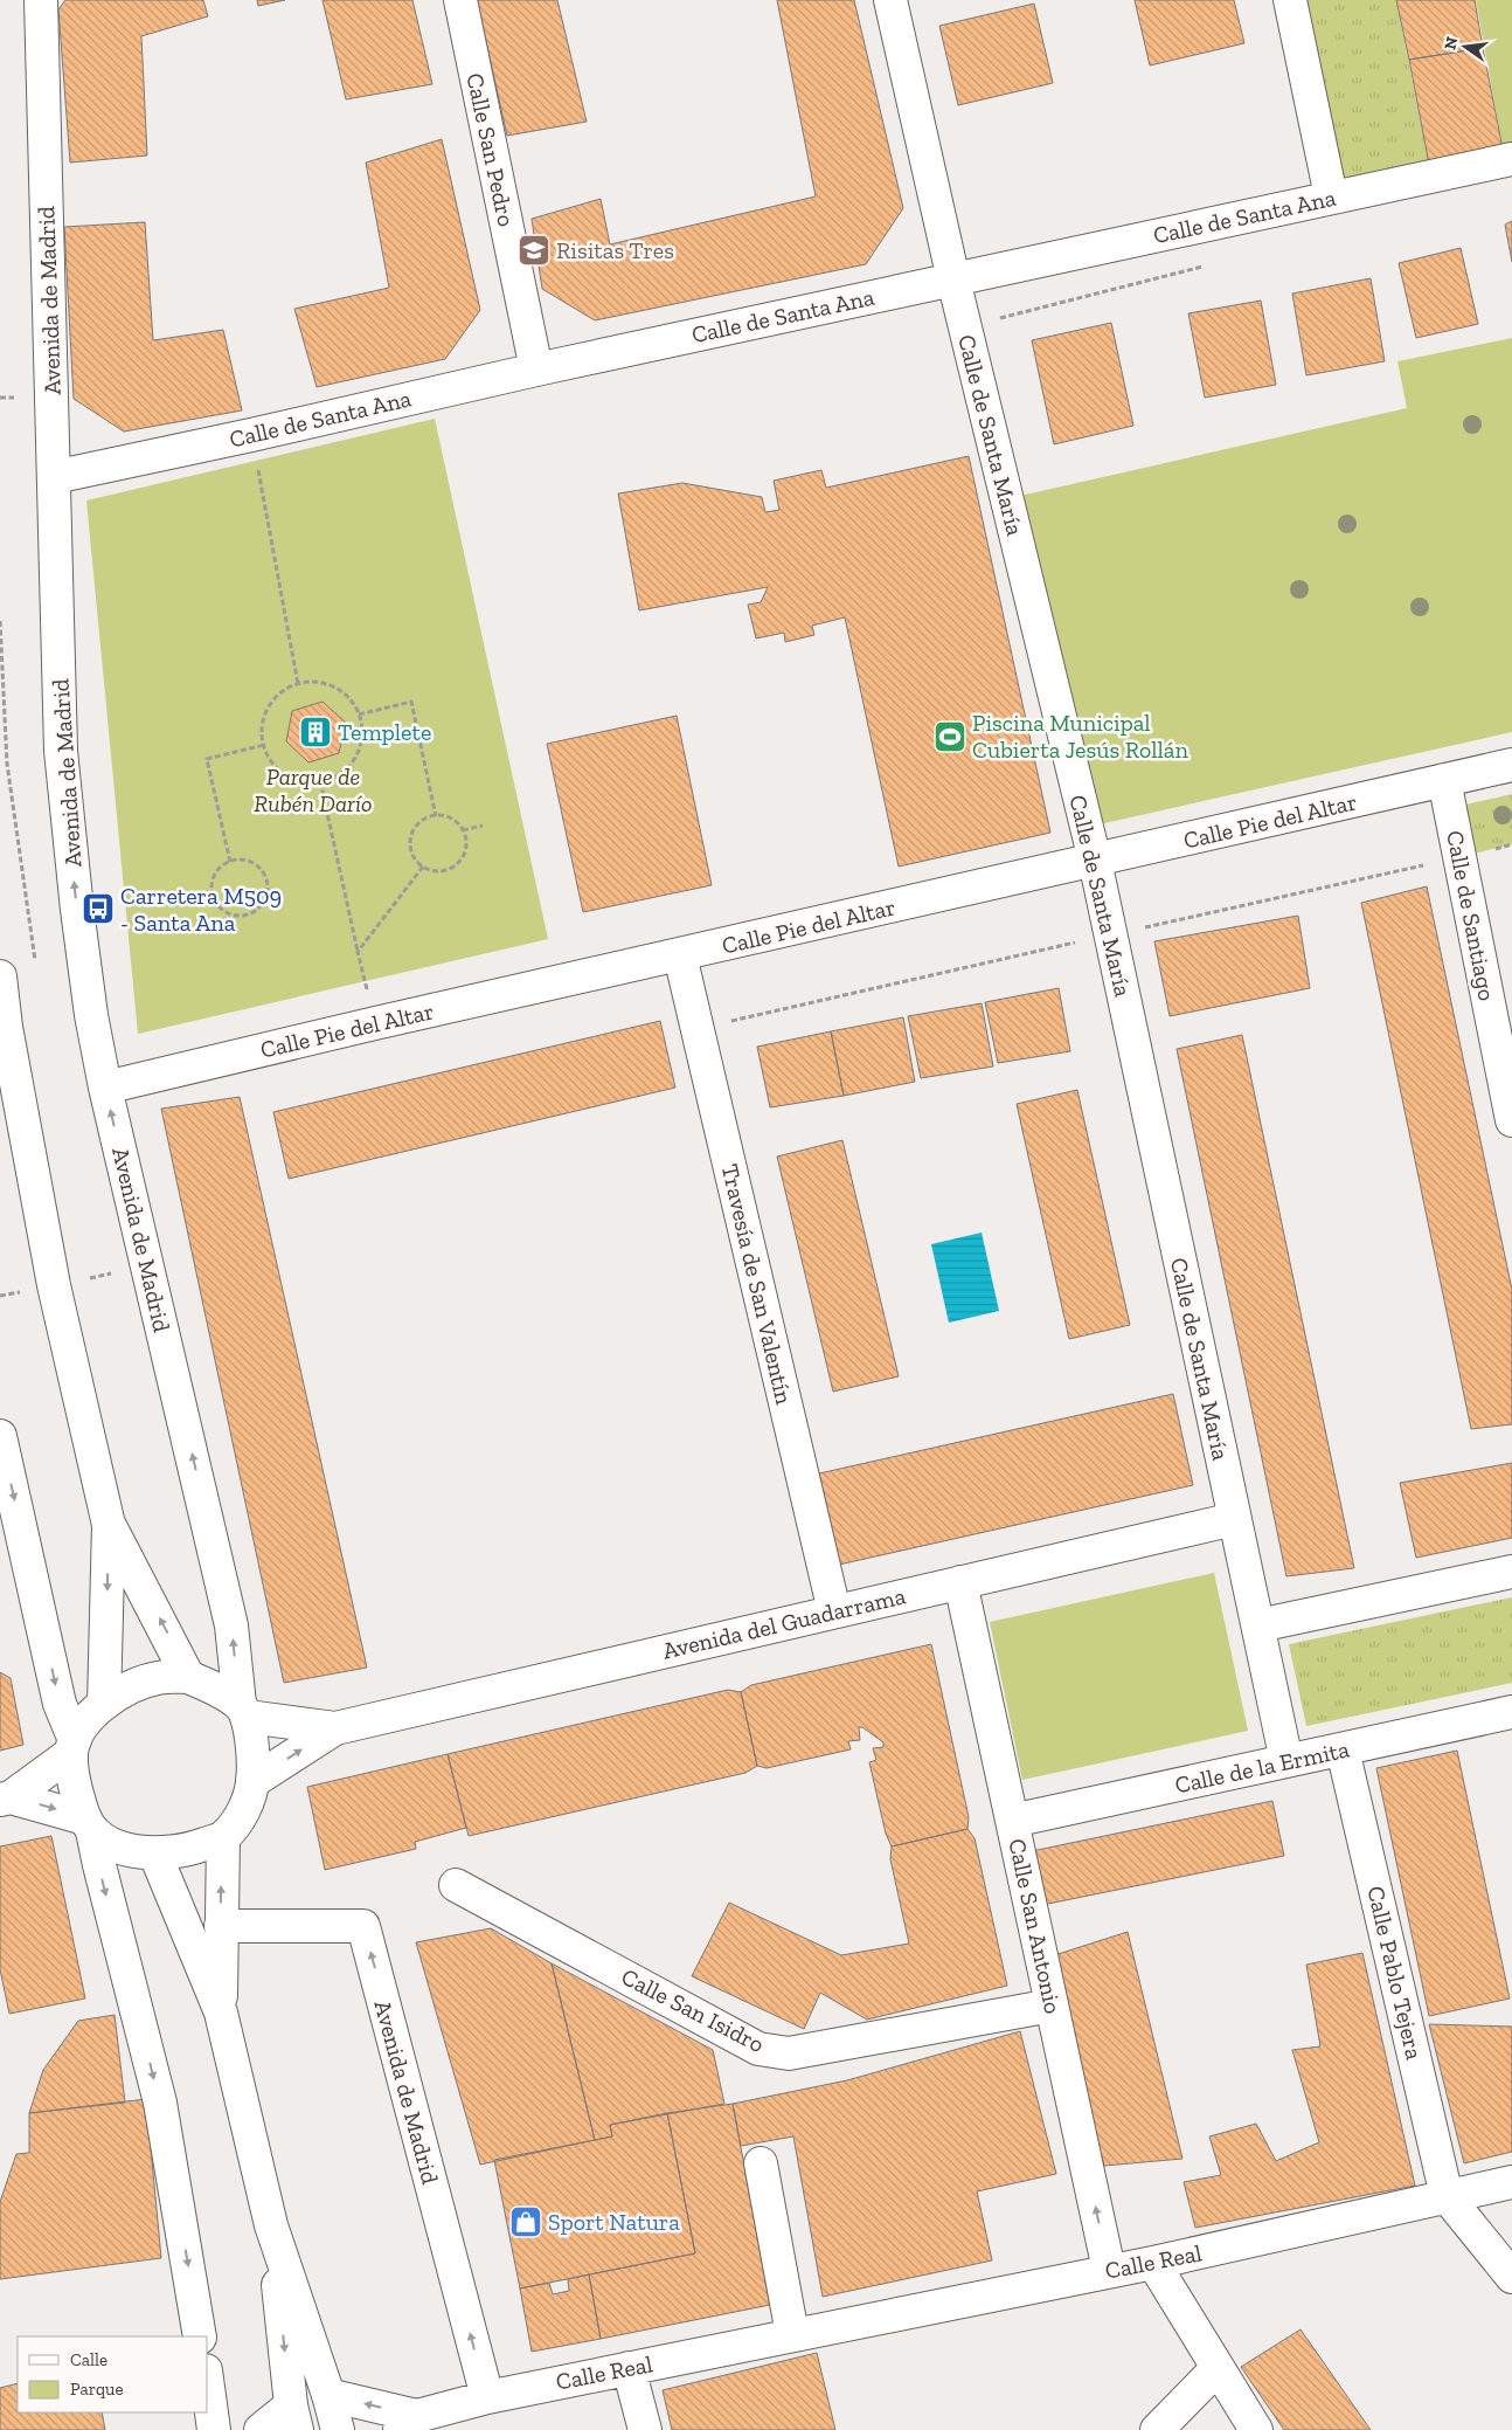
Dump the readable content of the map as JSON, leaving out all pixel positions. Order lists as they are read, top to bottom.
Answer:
{
  "streets": {
    "street": [
      "Calle San Pedro",
      "Calle de Santa Ana",
      "Avenida de Madrid",
      "Calle de Santa María",
      "Calle Pie del Altar",
      "Calle de Santiago",
      "Travesía de San Valentín",
      "Avenida del Guadarrama",
      "Calle de la Ermita",
      "Calle San Antonio",
      "Calle Pablo Tejera",
      "Calle San Isidro",
      "Calle Real"
    ]
  },
  "crossings": [
    ["Calle San Pedro", "Calle de Santa Ana"],
    ["Calle de Santa Ana", "Avenida de Madrid"],
    ["Calle de Santa Ana", "Calle de Santa María"],
    ["Avenida de Madrid", "Calle Pie del Altar"],
    ["Avenida de Madrid", "Avenida del Guadarrama"],
    ["Avenida de Madrid", "Calle Real"],
    ["Calle de Santa María", "Calle Pie del Altar"],
    ["Calle de Santa María", "Avenida del Guadarrama"],
    ["Calle de Santa María", "Calle de la Ermita"],
    ["Calle Pie del Altar", "Calle de Santiago"],
    ["Calle Pie del Altar", "Travesía de San Valentín"],
    ["Travesía de San Valentín", "Avenida del Guadarrama"],
    ["Avenida del Guadarrama", "Calle San Antonio"],
    ["Calle de la Ermita", "Calle San Antonio"],
    ["Calle de la Ermita", "Calle Pablo Tejera"],
    ["Calle San Antonio", "Calle San Isidro"],
    ["Calle San Antonio", "Calle Real"],
    ["Calle Pablo Tejera", "Calle Real"]
  ],
  "one_way": ["Calle San Antonio"],
  "parks": ["Parque de Rubén Darío"],
  "places": {
    "school or university": ["Risitas Tres"],
    "building": ["Templete"],
    "sports": ["Piscina Municipal Cubierta Jesús Rollán"],
    "bus stop": ["Carretera M509 - Santa Ana"],
    "shop": ["Sport Natura"]
  },
  "legend": ["Calle", "Parque"],
  "north": "left"
}
